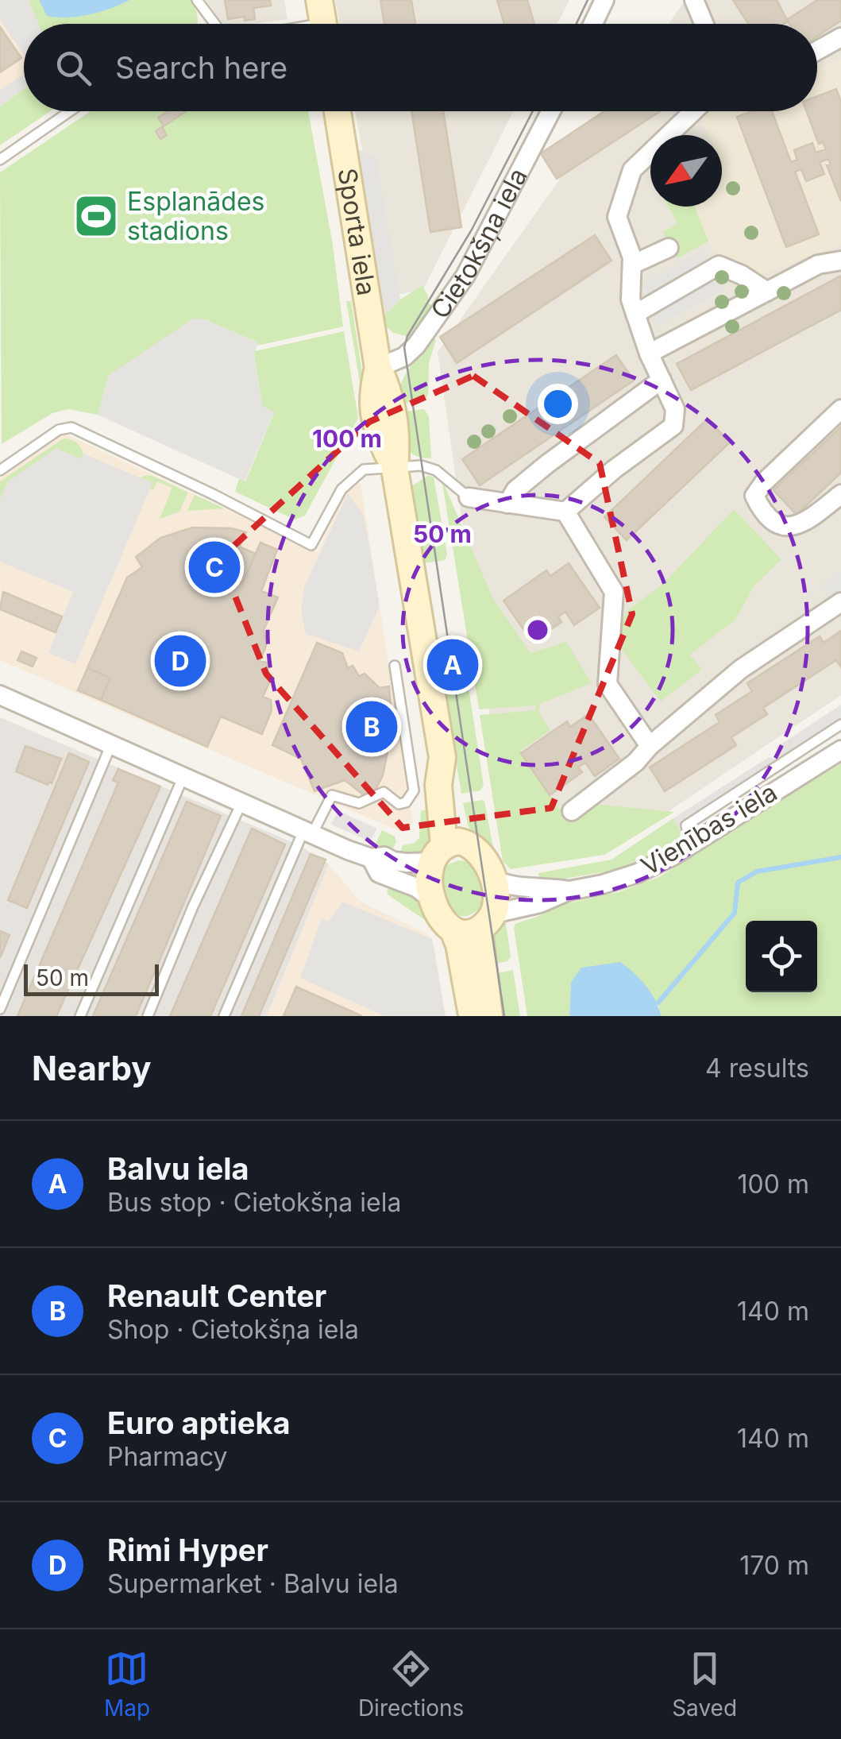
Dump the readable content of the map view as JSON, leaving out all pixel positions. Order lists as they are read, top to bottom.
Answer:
{
  "streets": {
    "street": ["Sporta iela", "Cietokšņa iela", "Vienības iela"]
  },
  "crossings": [
    ["Sporta iela", "Cietokšņa iela"]
  ],
  "places": {
    "sports": ["Esplanādes stadions"]
  },
  "scale_bar": "50 m",
  "north": "bottom left",
  "page": {
    "search": "Search here",
    "pins": [
      "C",
      "D",
      "A",
      "B"
    ],
    "scale": "50 m",
    "heading": ["Nearby", "4 results"],
    "list": [
      {
        "mark": "A",
        "name": "Balvu iela",
        "note": "Bus stop · Cietokšņa iela",
        "value": "100 m"
      },
      {
        "mark": "B",
        "name": "Renault Center",
        "note": "Shop · Cietokšņa iela",
        "value": "140 m"
      },
      {
        "mark": "C",
        "name": "Euro aptieka",
        "note": "Pharmacy",
        "value": "140 m"
      },
      {
        "mark": "D",
        "name": "Rimi Hyper",
        "note": "Supermarket · Balvu iela",
        "value": "170 m"
      }
    ],
    "nav": ["Map", "Directions", "Saved"]
  },
  "rings": ["100 m", "50 m"]
}
